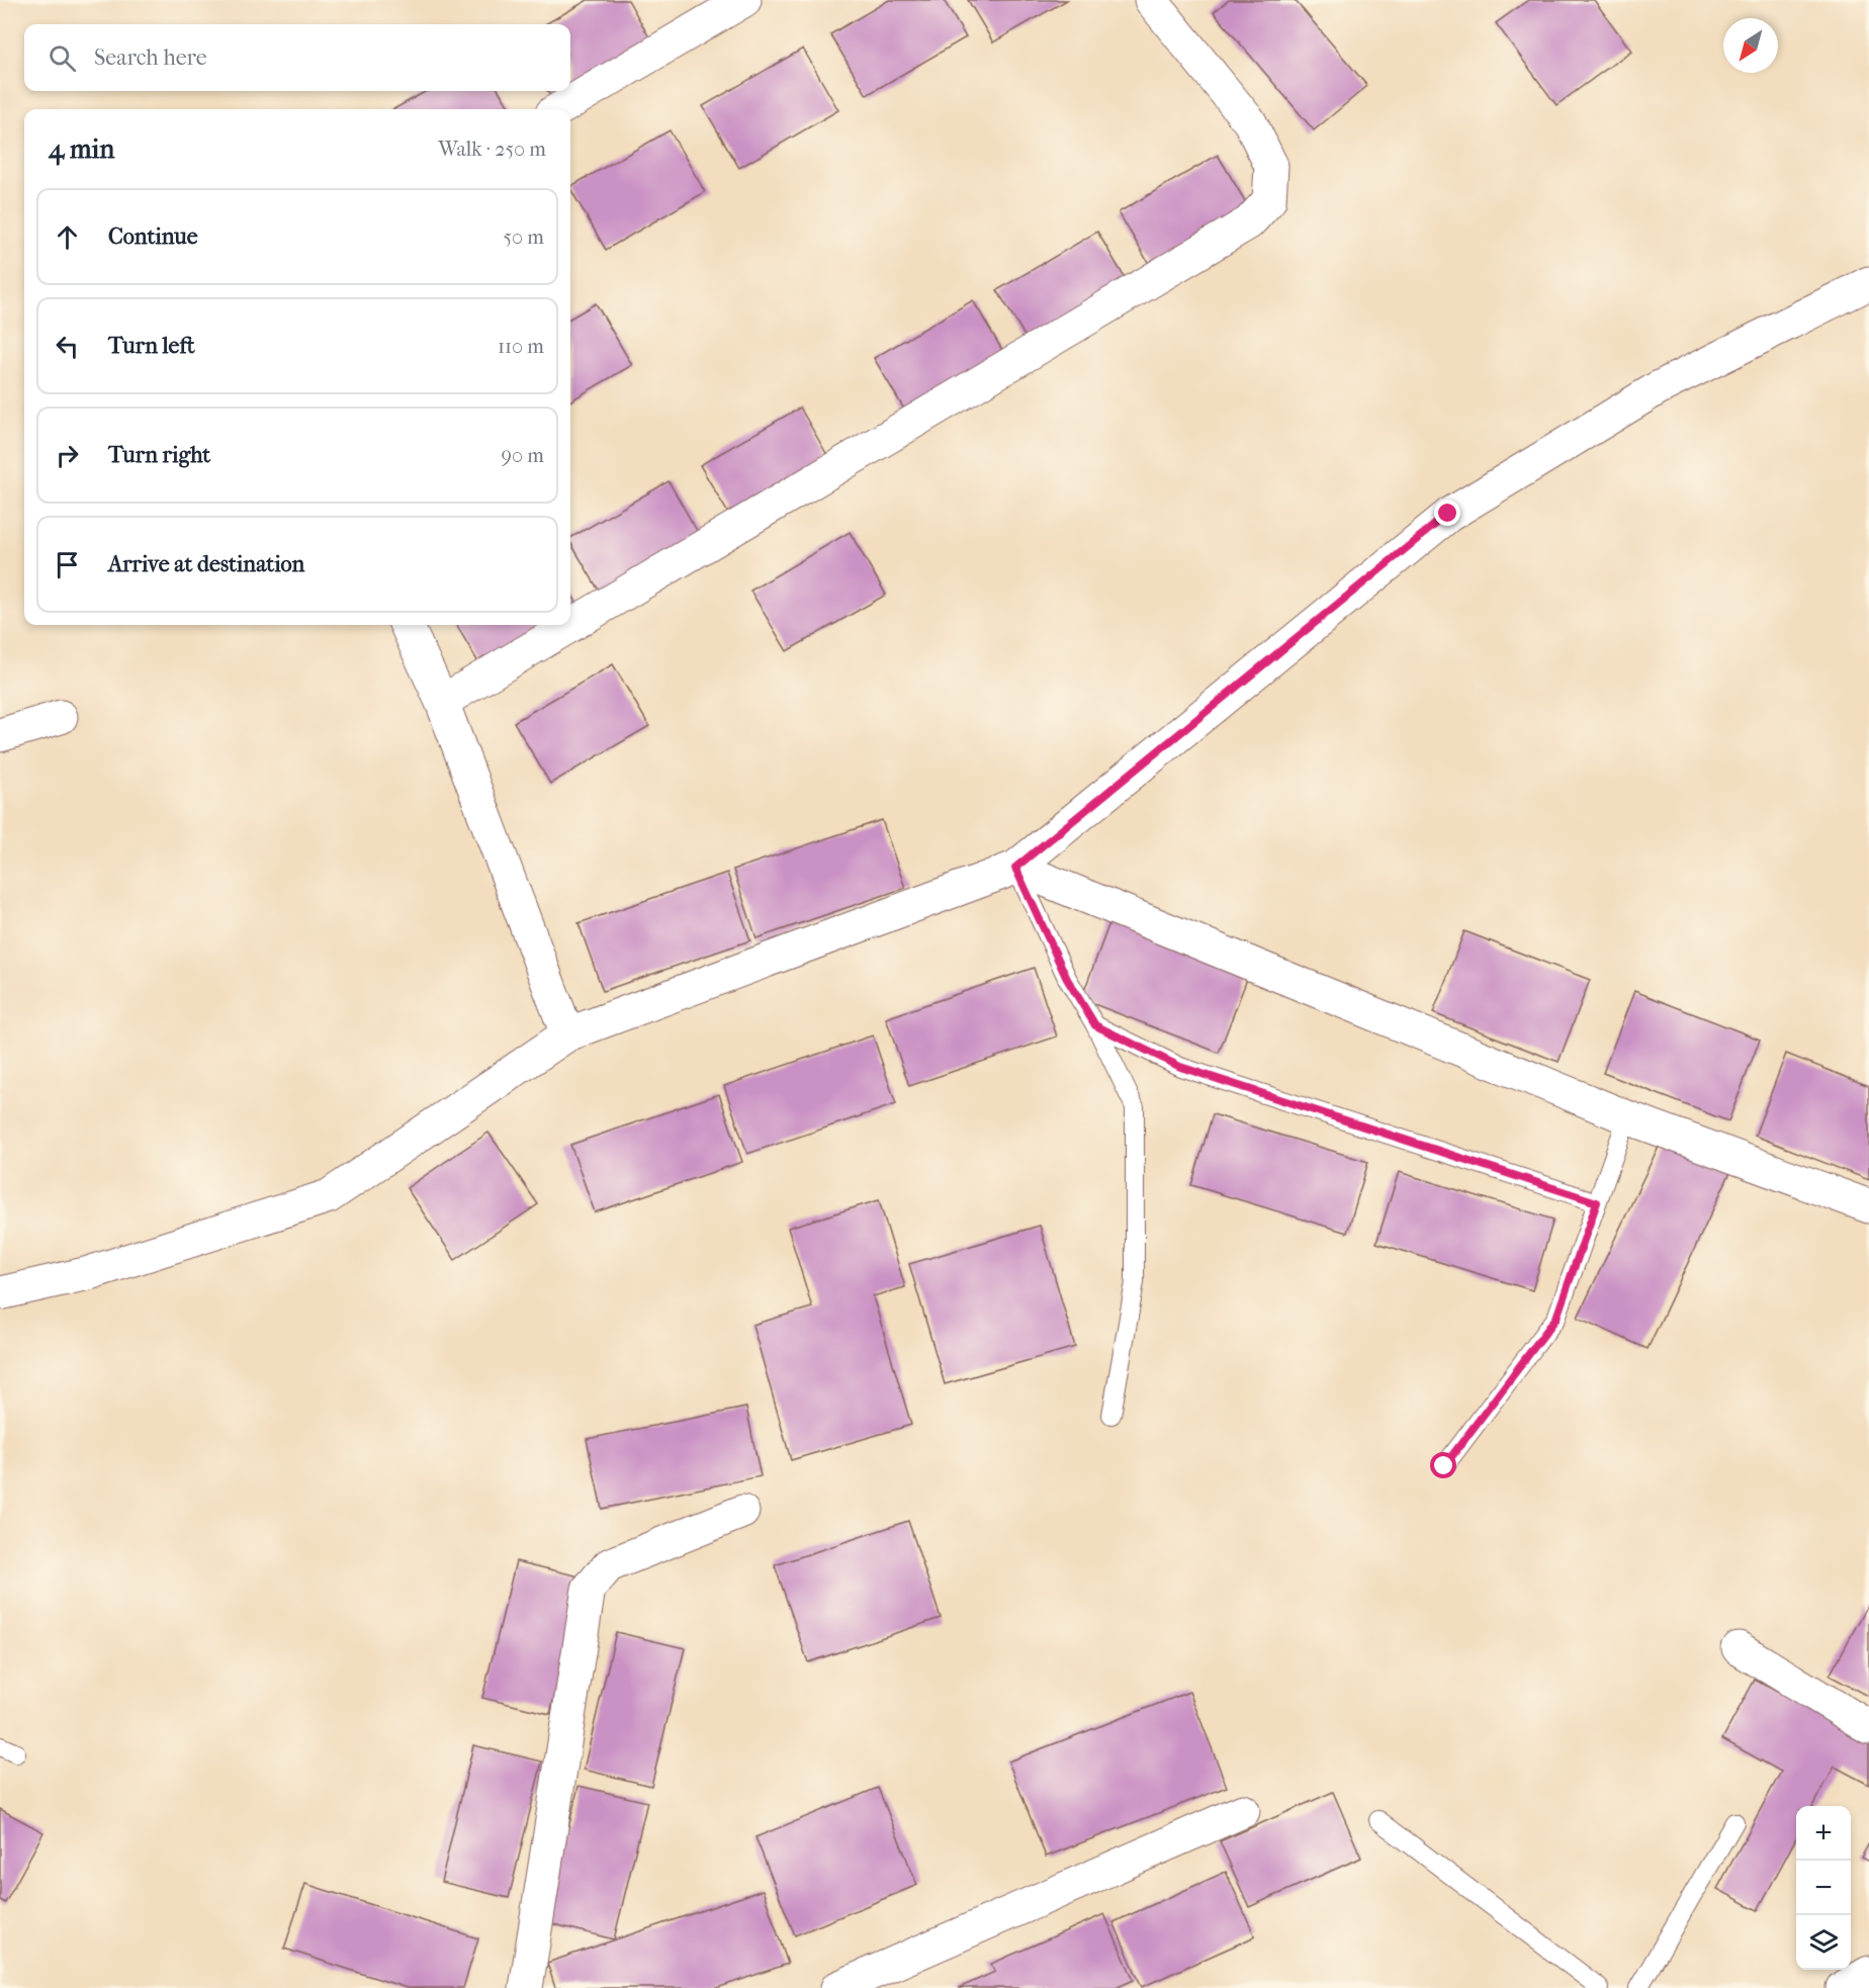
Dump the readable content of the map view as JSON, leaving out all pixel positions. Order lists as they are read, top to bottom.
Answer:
{
  "north": "bottom left",
  "page": {
    "search": "Search here",
    "heading": ["4 min", "Walk · 250 m"],
    "list": [
      ["Continue", "50 m"],
      ["Turn left", "110 m"],
      ["Turn right", "90 m"],
      "Arrive at destination"
    ],
    "map_buttons": ["+", "−"]
  }
}
